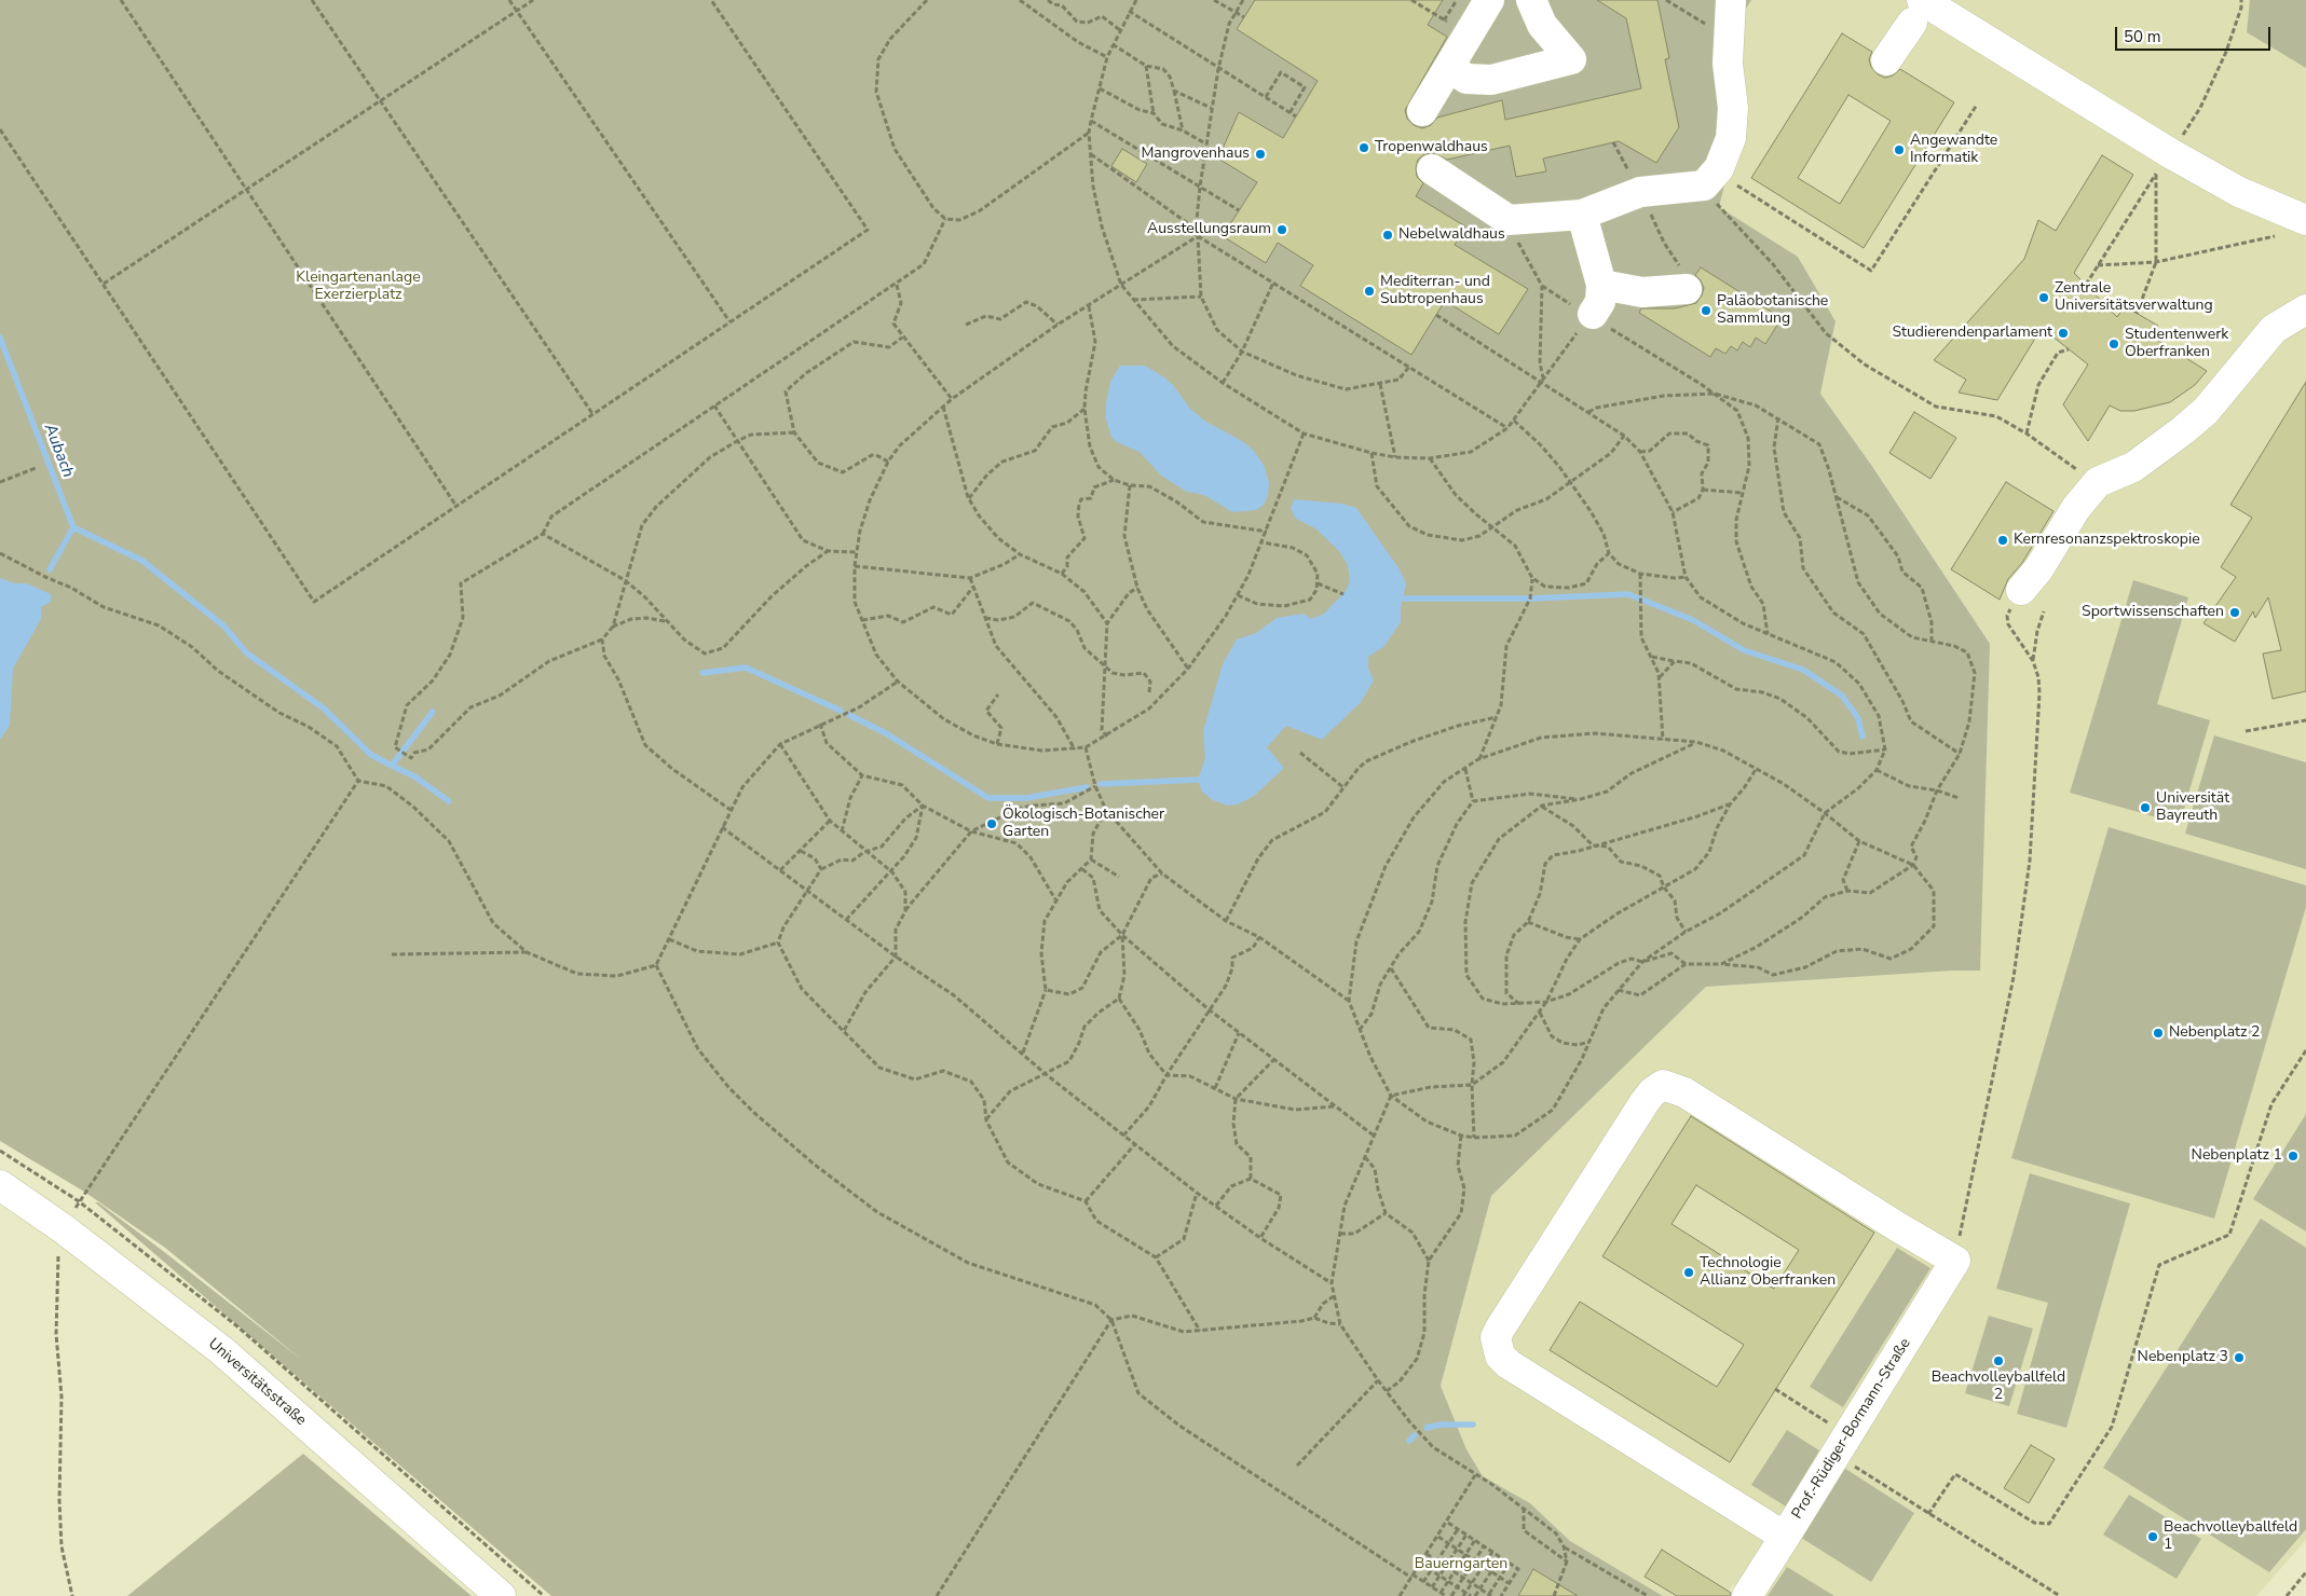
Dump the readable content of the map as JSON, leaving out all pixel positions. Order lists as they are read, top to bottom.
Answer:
{
  "streets": {
    "street": ["Universitätsstraße", "Prof.-Rüdiger-Bormann-Straße"]
  },
  "water": ["Aubach"],
  "parks": ["Kleingartenanlage Exerzierplatz", "Bauerngarten"],
  "places": [
    "Tropenwaldhaus",
    "Angewandte Informatik",
    "Mangrovenhaus",
    "Ausstellungsraum",
    "Nebelwaldhaus",
    "Mediterran- und Subtropenhaus",
    "Zentrale Universitätsverwaltung",
    "Paläobotanische Sammlung",
    "Studierendenparlament",
    "Studentenwerk Oberfranken",
    "Kernresonanzspektroskopie",
    "Sportwissenschaften",
    "Universität Bayreuth",
    "Ökologisch-Botanischer Garten",
    "Nebenplatz 2",
    "Nebenplatz 1",
    "Technologie Allianz Oberfranken",
    "Nebenplatz 3",
    "Beachvolleyballfeld 2",
    "Beachvolleyballfeld 1"
  ],
  "scale_bar": "50 m"
}
